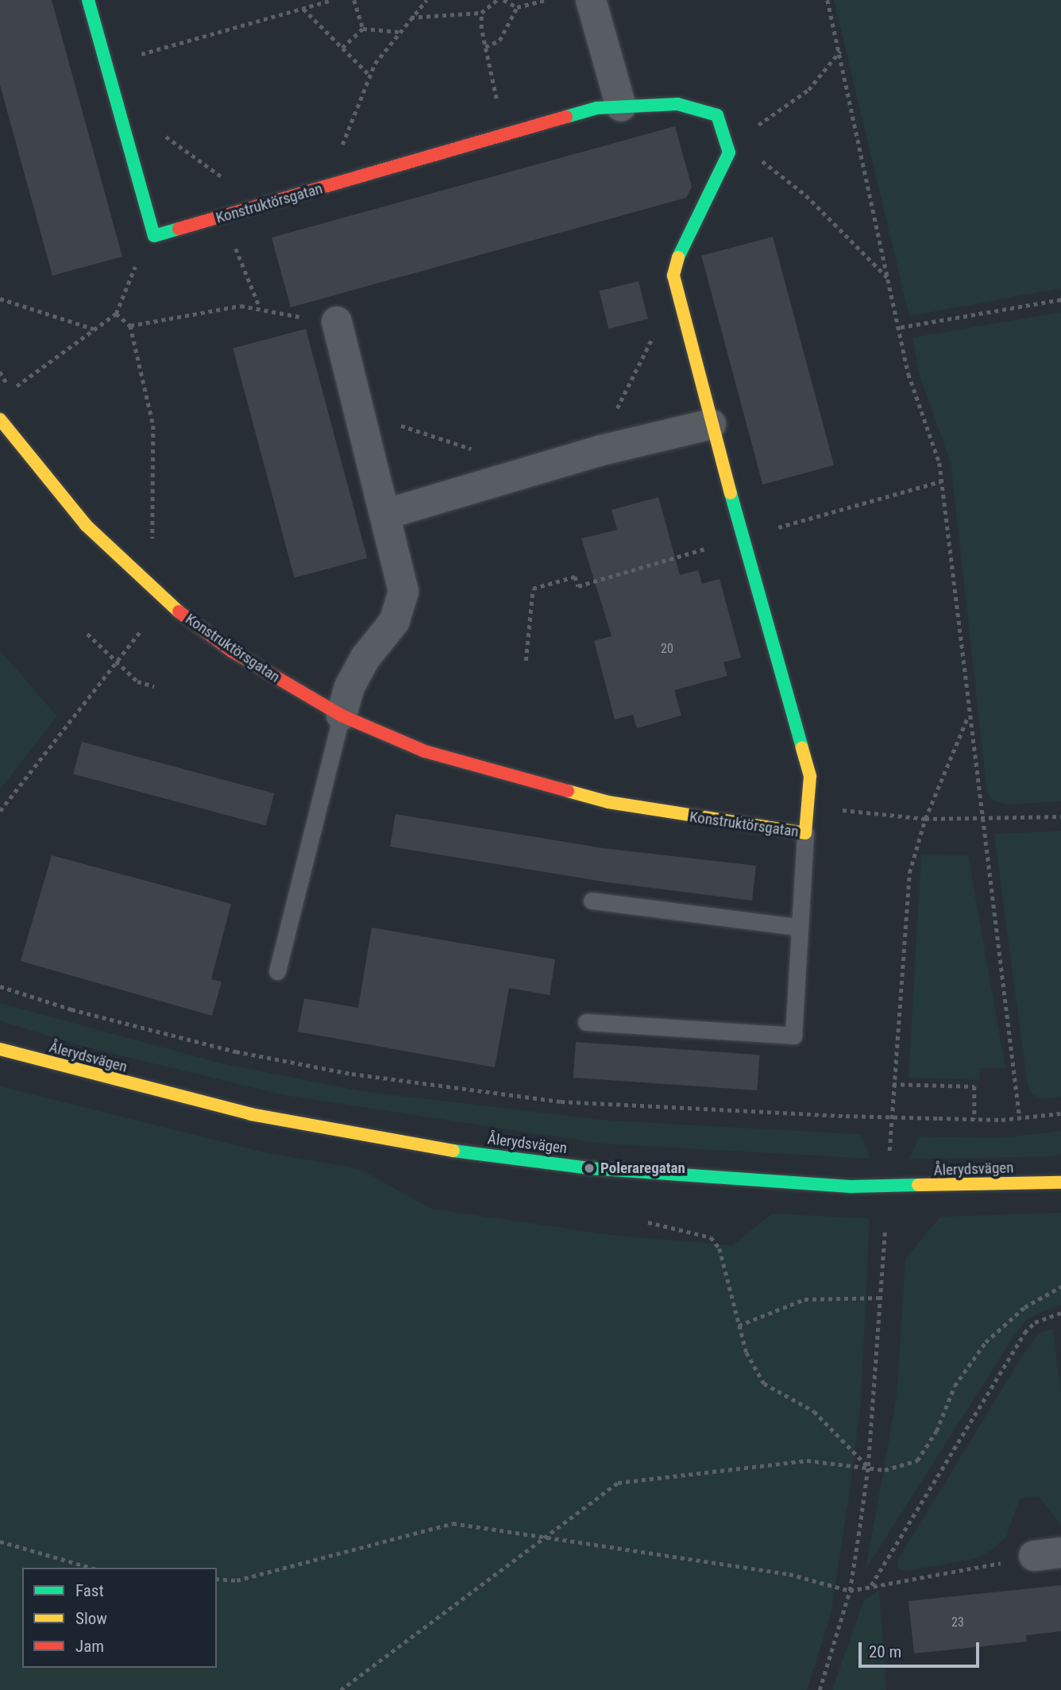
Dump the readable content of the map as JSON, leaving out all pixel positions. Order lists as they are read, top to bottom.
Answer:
{
  "streets": {
    "street": ["Konstruktörsgatan", "Ålerydsvägen"]
  },
  "places": ["Poleraregatan"],
  "house_numbers": ["20", "23"],
  "legend": ["Fast", "Slow", "Jam"],
  "scale_bar": "20 m"
}
